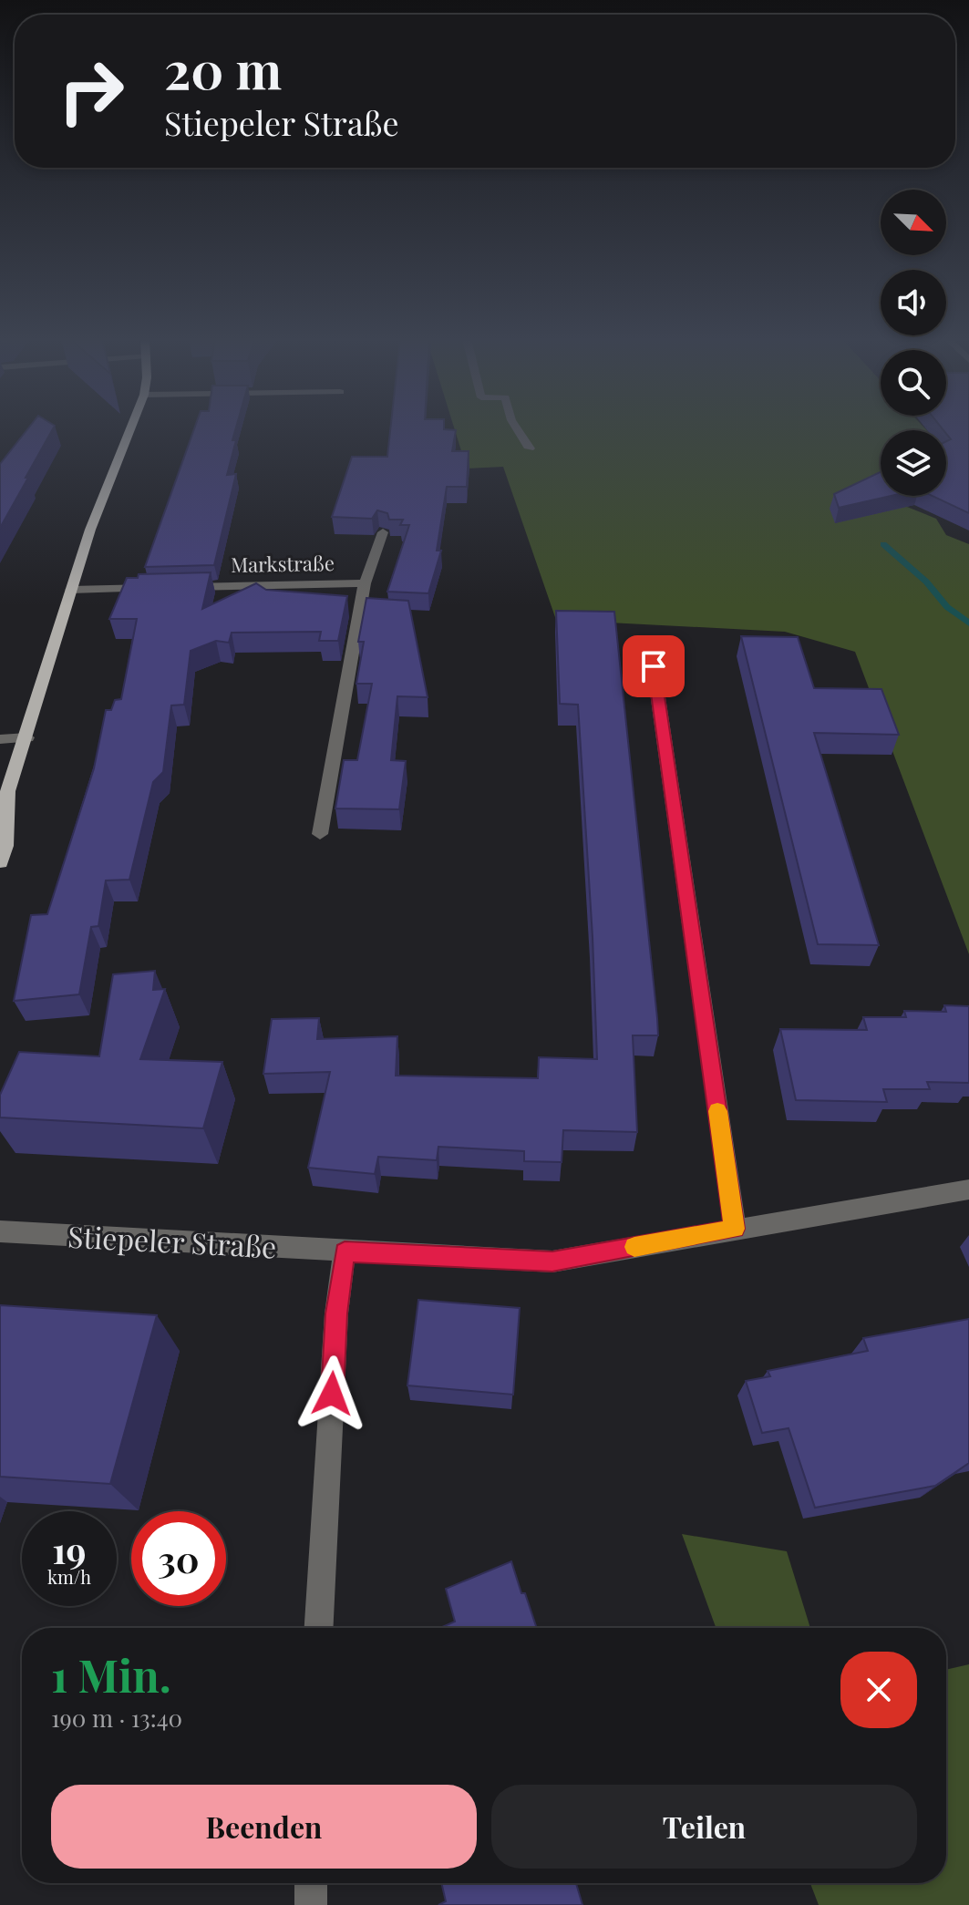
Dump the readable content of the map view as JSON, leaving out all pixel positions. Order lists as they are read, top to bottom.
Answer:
{
  "streets": {
    "street": ["Markstraße", "Stiepeler Straße"]
  },
  "north": "bottom right",
  "page": {
    "turn": ["20 m", "Stiepeler Straße"],
    "speed": "19 km/h",
    "limit": "30",
    "heading": ["1 Min.", "190 m · 13:40"],
    "buttons": ["Beenden", "Teilen"]
  }
}
